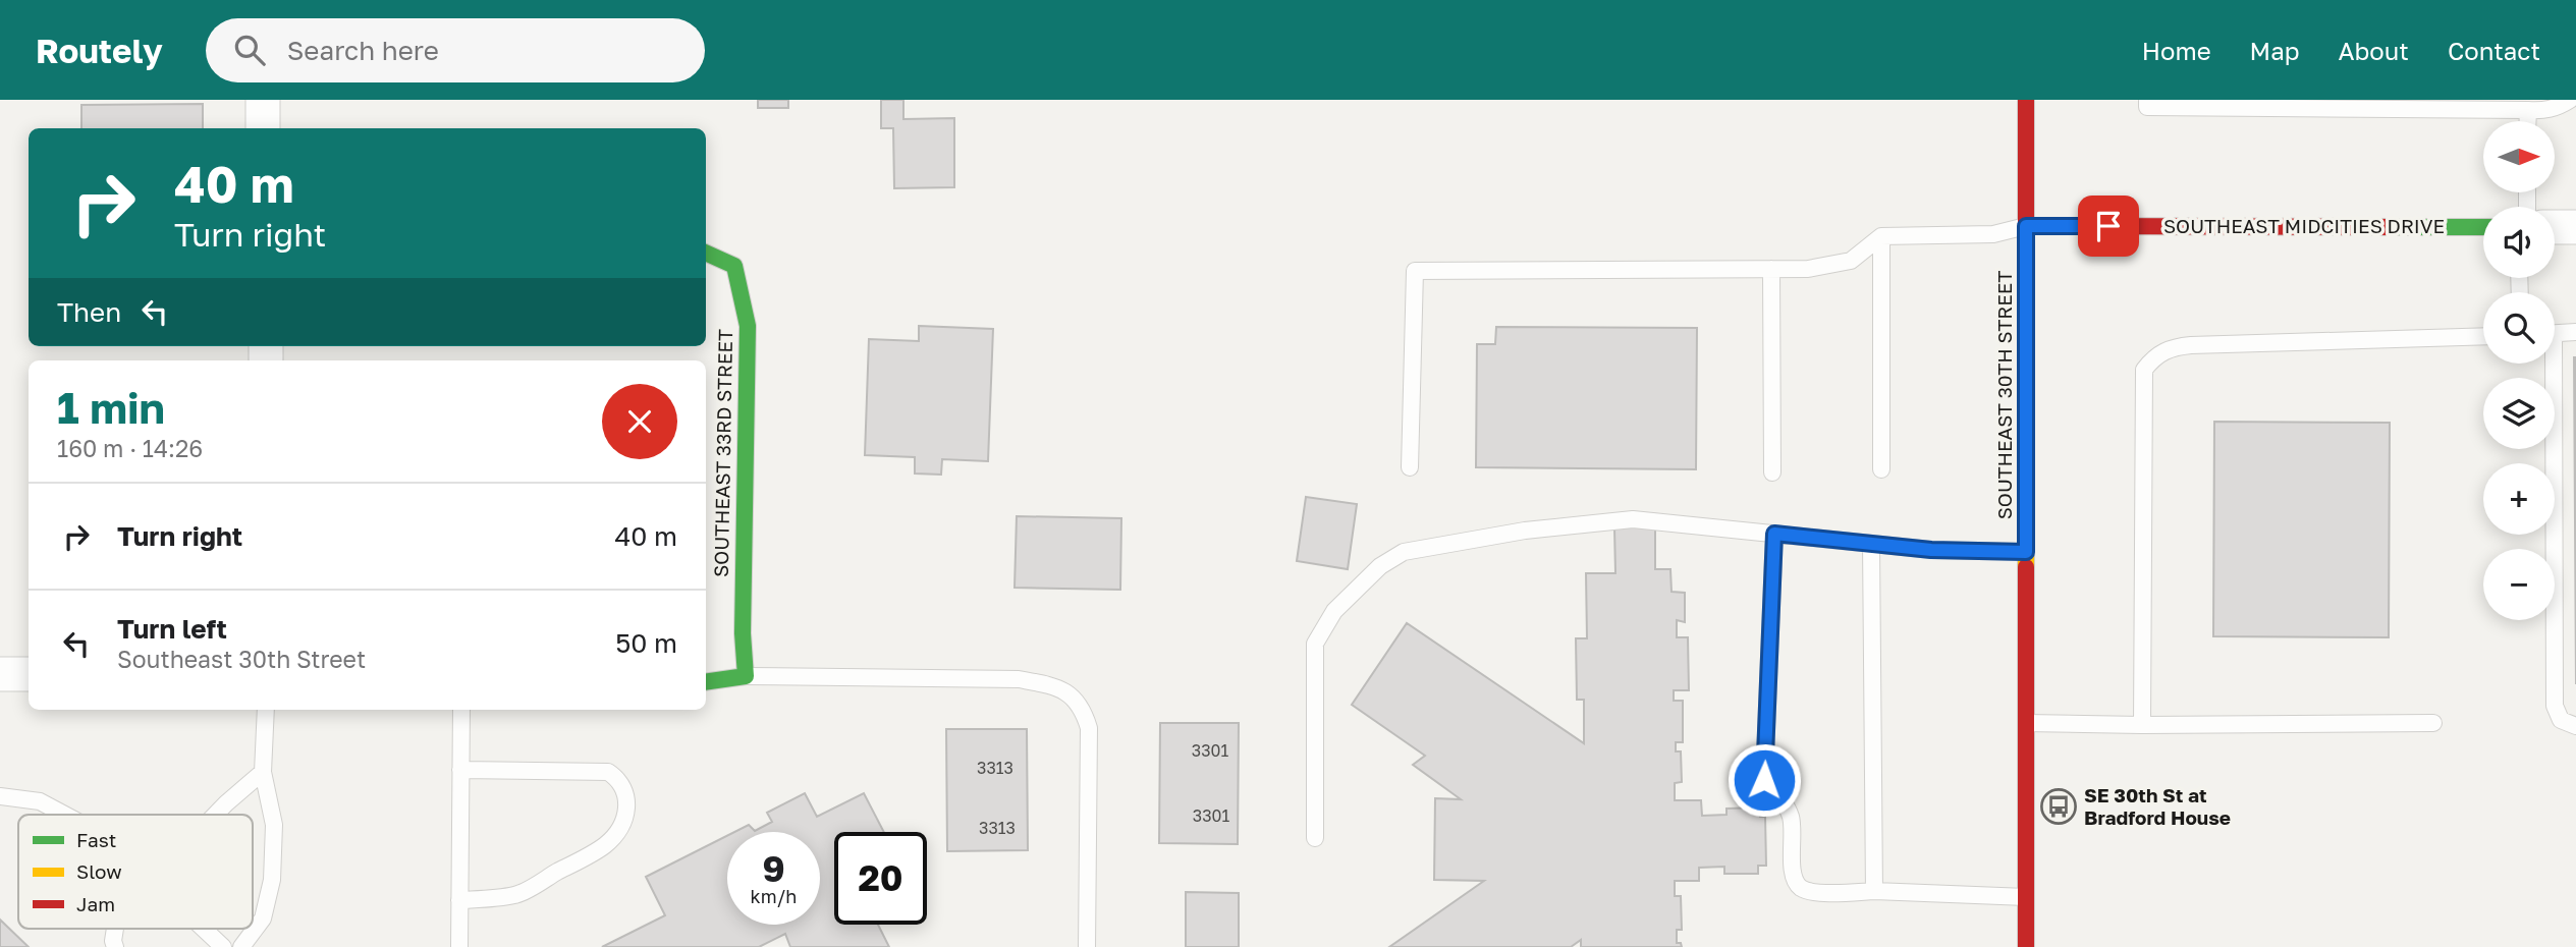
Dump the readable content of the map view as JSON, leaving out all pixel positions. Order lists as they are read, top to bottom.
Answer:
{
  "streets": {
    "street": ["SOUTHEAST MIDCITIES DRIVE", "SOUTHEAST 30TH STREET", "SOUTHEAST 33RD STREET"]
  },
  "crossings": [
    ["SOUTHEAST MIDCITIES DRIVE", "SOUTHEAST 30TH STREET"]
  ],
  "places": {
    "bus stop": ["SE 30th St at Bradford House"]
  },
  "house_numbers": [
    "3301",
    "3313",
    "3301",
    "3313"
  ],
  "legend": ["Fast", "Slow", "Jam"],
  "north": "right",
  "page": {
    "header": "Routely",
    "search": "Search here",
    "nav": [
      "Home",
      "Map",
      "About",
      "Contact"
    ],
    "map_buttons": ["+", "−"],
    "turn": ["40 m", "Turn right"],
    "then": "Then",
    "heading": ["1 min", "160 m · 14:26"],
    "list": [
      {
        "name": "Turn right",
        "value": "40 m"
      },
      {
        "name": "Turn left",
        "note": "Southeast 30th Street",
        "value": "50 m"
      }
    ],
    "speed": "9 km/h",
    "limit": "20"
  }
}
